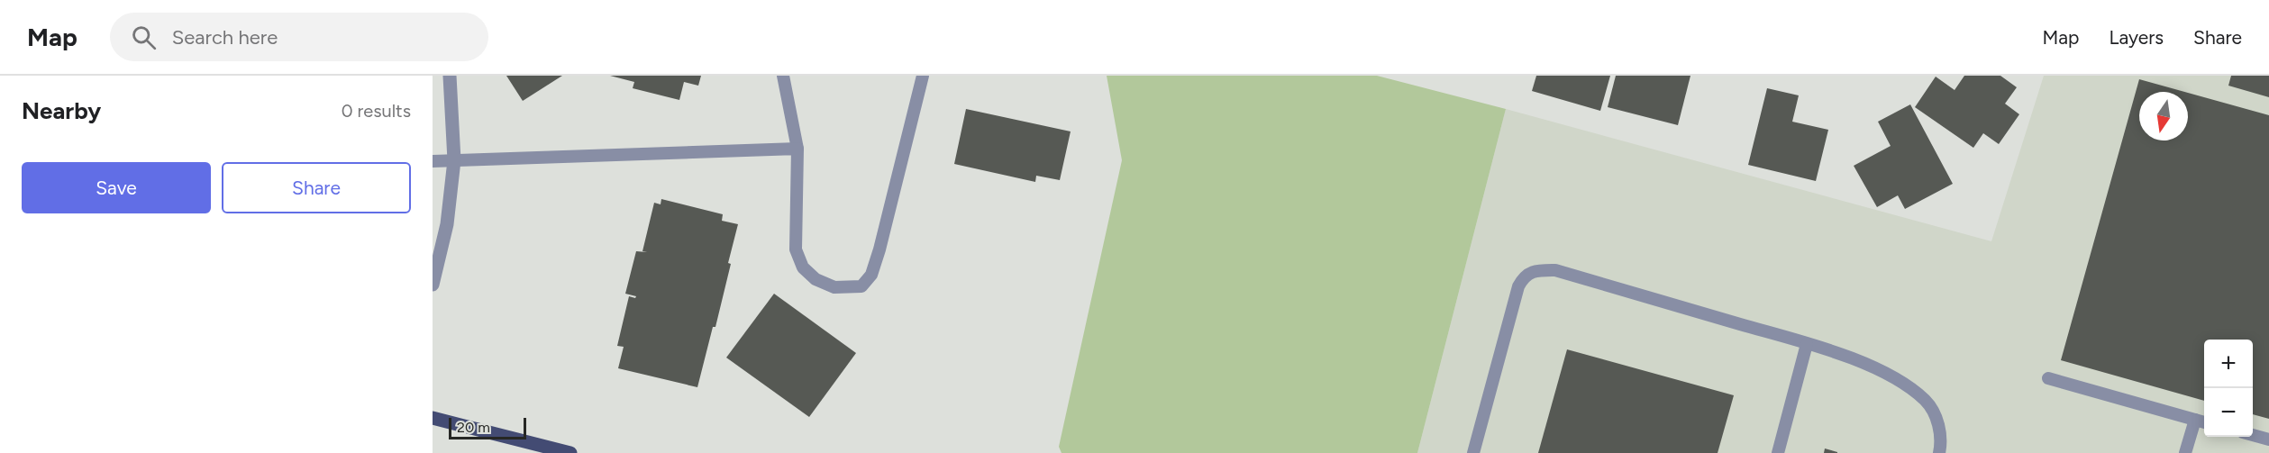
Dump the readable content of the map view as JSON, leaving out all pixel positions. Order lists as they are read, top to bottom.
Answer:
{
  "scale_bar": "20 m",
  "north": "bottom",
  "page": {
    "header": "Map",
    "search": "Search here",
    "nav": ["Map", "Layers", "Share"],
    "heading": ["Nearby", "0 results"],
    "buttons": ["Save", "Share"],
    "map_buttons": ["+", "−"],
    "scale": "20 m"
  }
}
